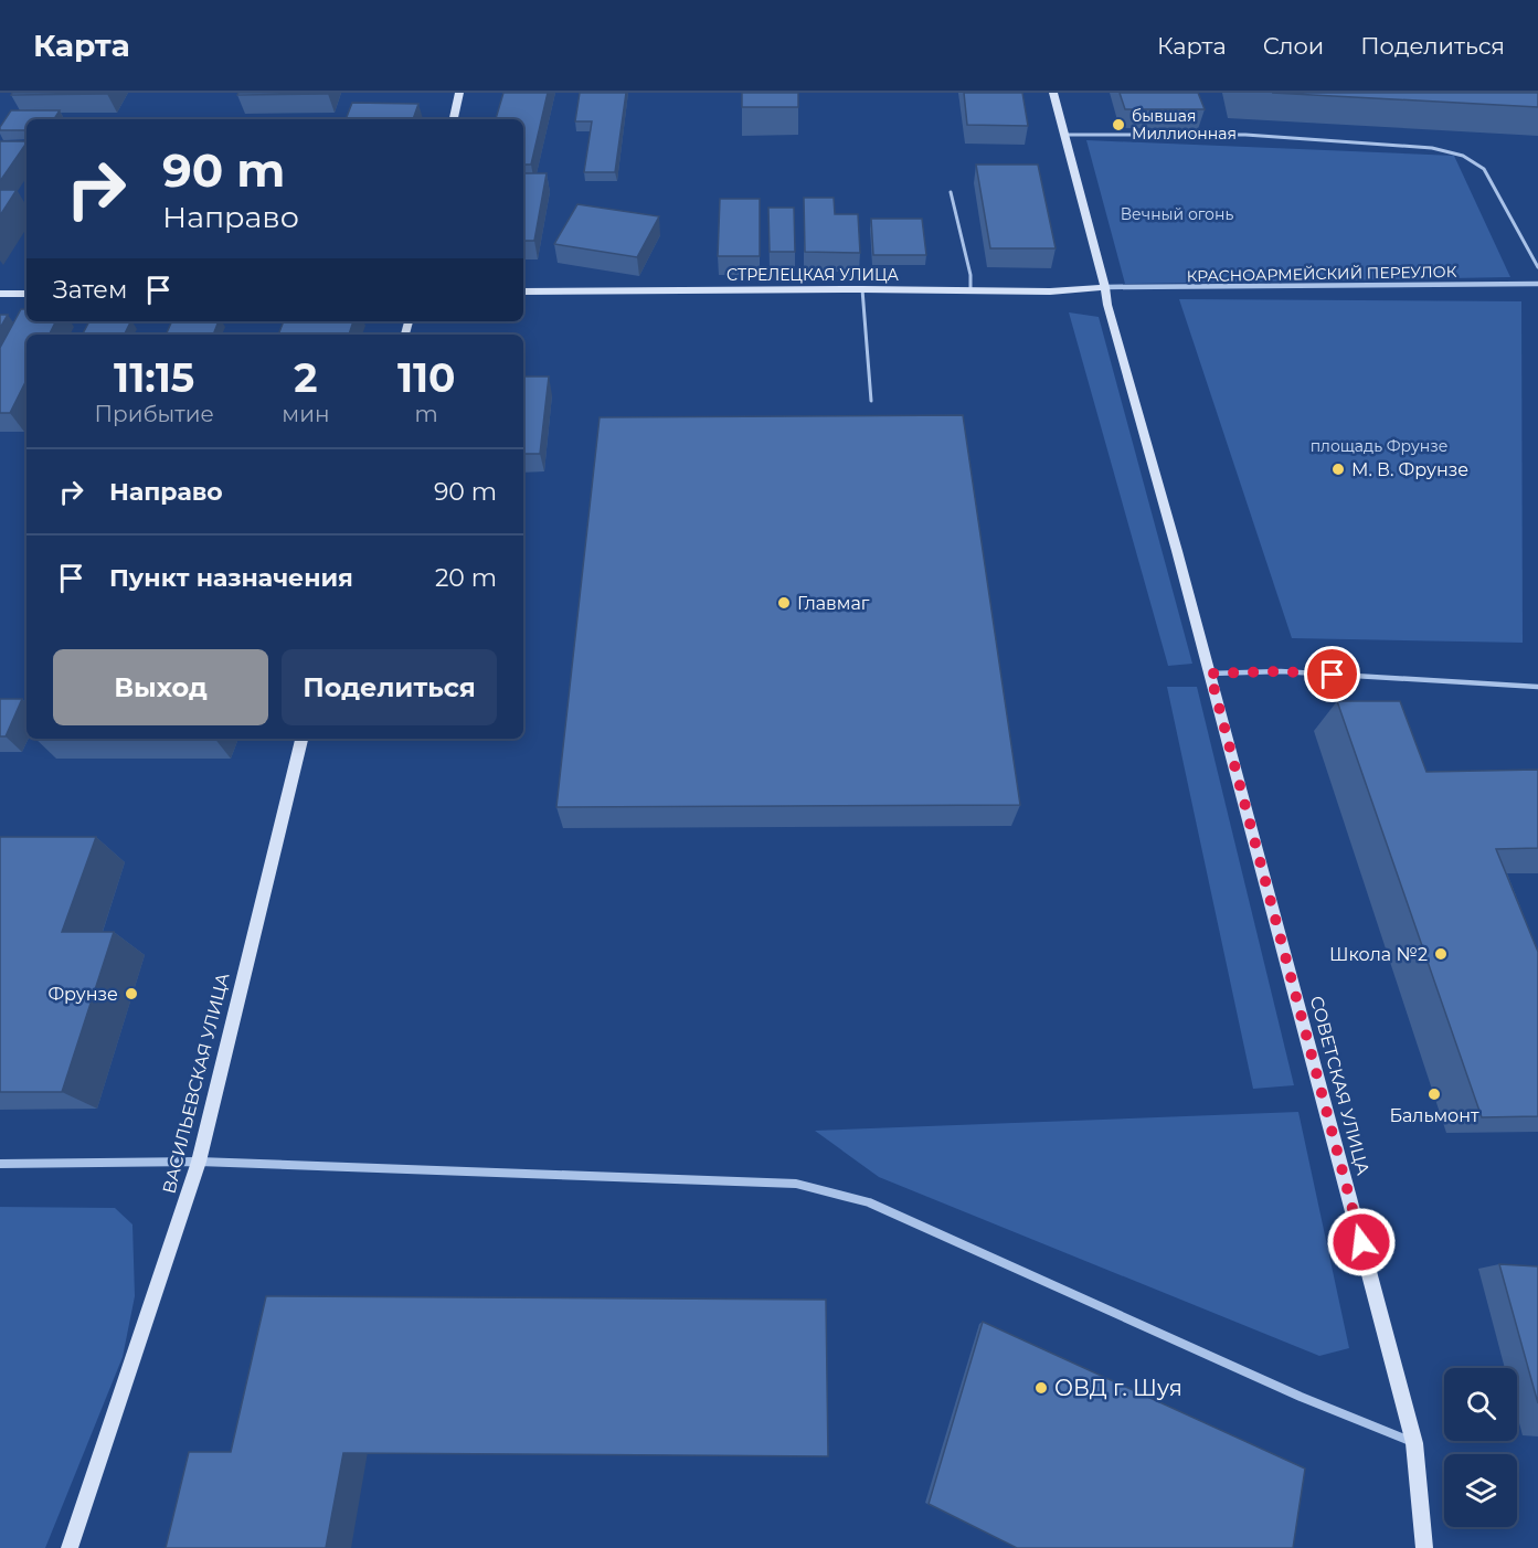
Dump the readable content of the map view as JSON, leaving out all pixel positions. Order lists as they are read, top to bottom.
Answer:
{
  "streets": {
    "street": [
      "КРАСНОАРМЕЙСКИЙ ПЕРЕУЛОК",
      "СТРЕЛЕЦКАЯ УЛИЦА",
      "ВАСИЛЬЕВСКАЯ УЛИЦА",
      "СОВЕТСКАЯ УЛИЦА"
    ]
  },
  "crossings": [
    ["КРАСНОАРМЕЙСКИЙ ПЕРЕУЛОК", "СТРЕЛЕЦКАЯ УЛИЦА"]
  ],
  "parks": ["Вечный огонь", "площадь Фрунзе"],
  "places": [
    "бывшая Миллионная",
    "М. В. Фрунзе",
    "Главмаг",
    "Школа №2",
    "Фрунзе",
    "Бальмонт",
    "ОВД г. Шуя"
  ],
  "page": {
    "header": "Карта",
    "nav": ["Карта", "Слои", "Поделиться"],
    "turn": ["90 m", "Направо"],
    "then": "Затем",
    "eta": [
      "11:15",
      "Прибытие",
      "2",
      "мин",
      "110",
      "m"
    ],
    "list": [
      {
        "name": "Направо",
        "value": "90 m"
      },
      {
        "name": "Пункт назначения",
        "value": "20 m"
      }
    ],
    "buttons": ["Выход", "Поделиться"]
  }
}
